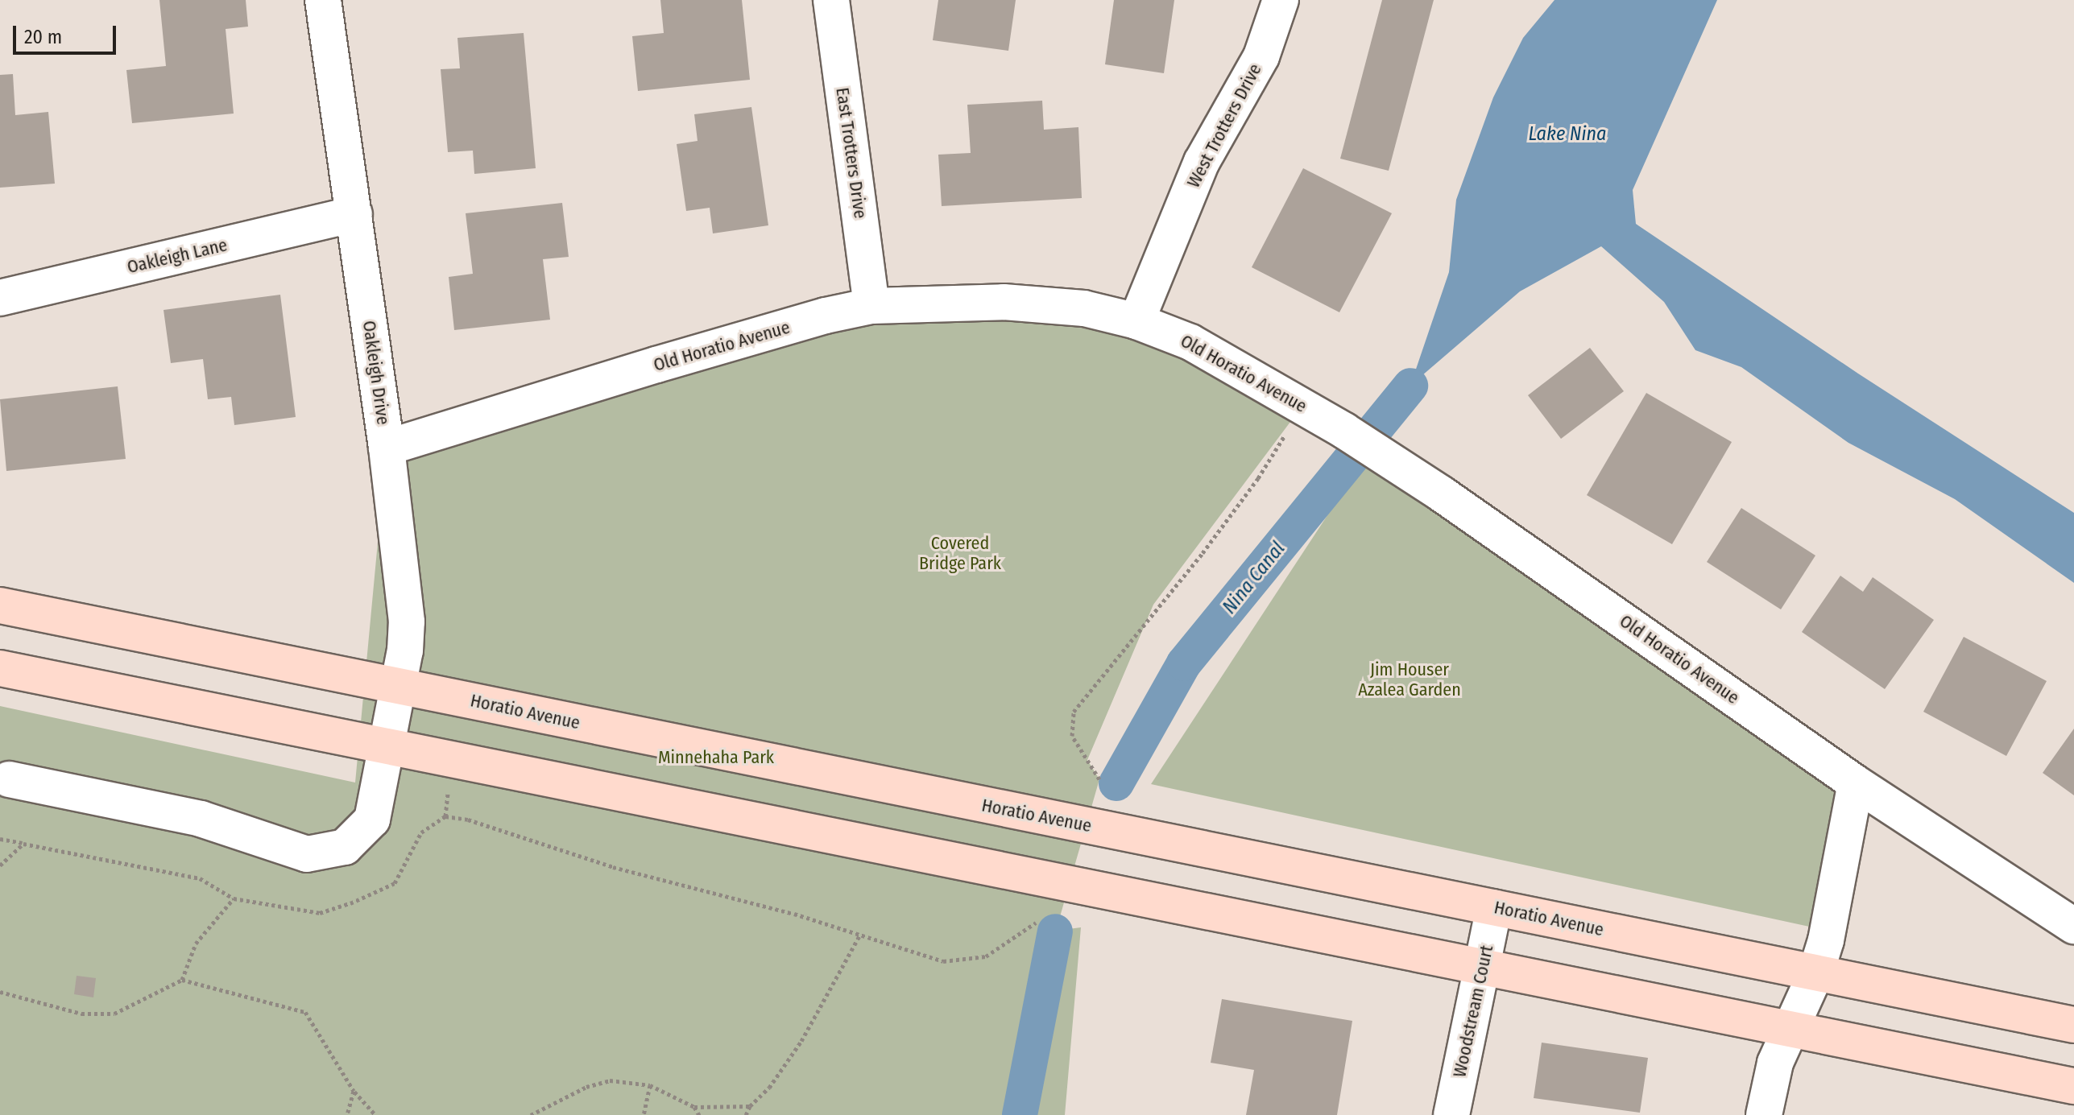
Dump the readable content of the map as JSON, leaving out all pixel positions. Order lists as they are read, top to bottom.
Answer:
{
  "streets": {
    "main road": ["Horatio Avenue"],
    "street": [
      "West Trotters Drive",
      "East Trotters Drive",
      "Oakleigh Lane",
      "Old Horatio Avenue",
      "Oakleigh Drive",
      "Woodstream Court"
    ]
  },
  "crossings": [
    ["West Trotters Drive", "Old Horatio Avenue"],
    ["East Trotters Drive", "Old Horatio Avenue"],
    ["Oakleigh Lane", "Oakleigh Drive"],
    ["Old Horatio Avenue", "Oakleigh Drive"],
    ["Oakleigh Drive", "Horatio Avenue"],
    ["Horatio Avenue", "Woodstream Court"]
  ],
  "water": ["Lake Nina", "Nina Canal"],
  "parks": ["Covered Bridge Park", "Jim Houser Azalea Garden", "Minnehaha Park"],
  "scale_bar": "20 m"
}
